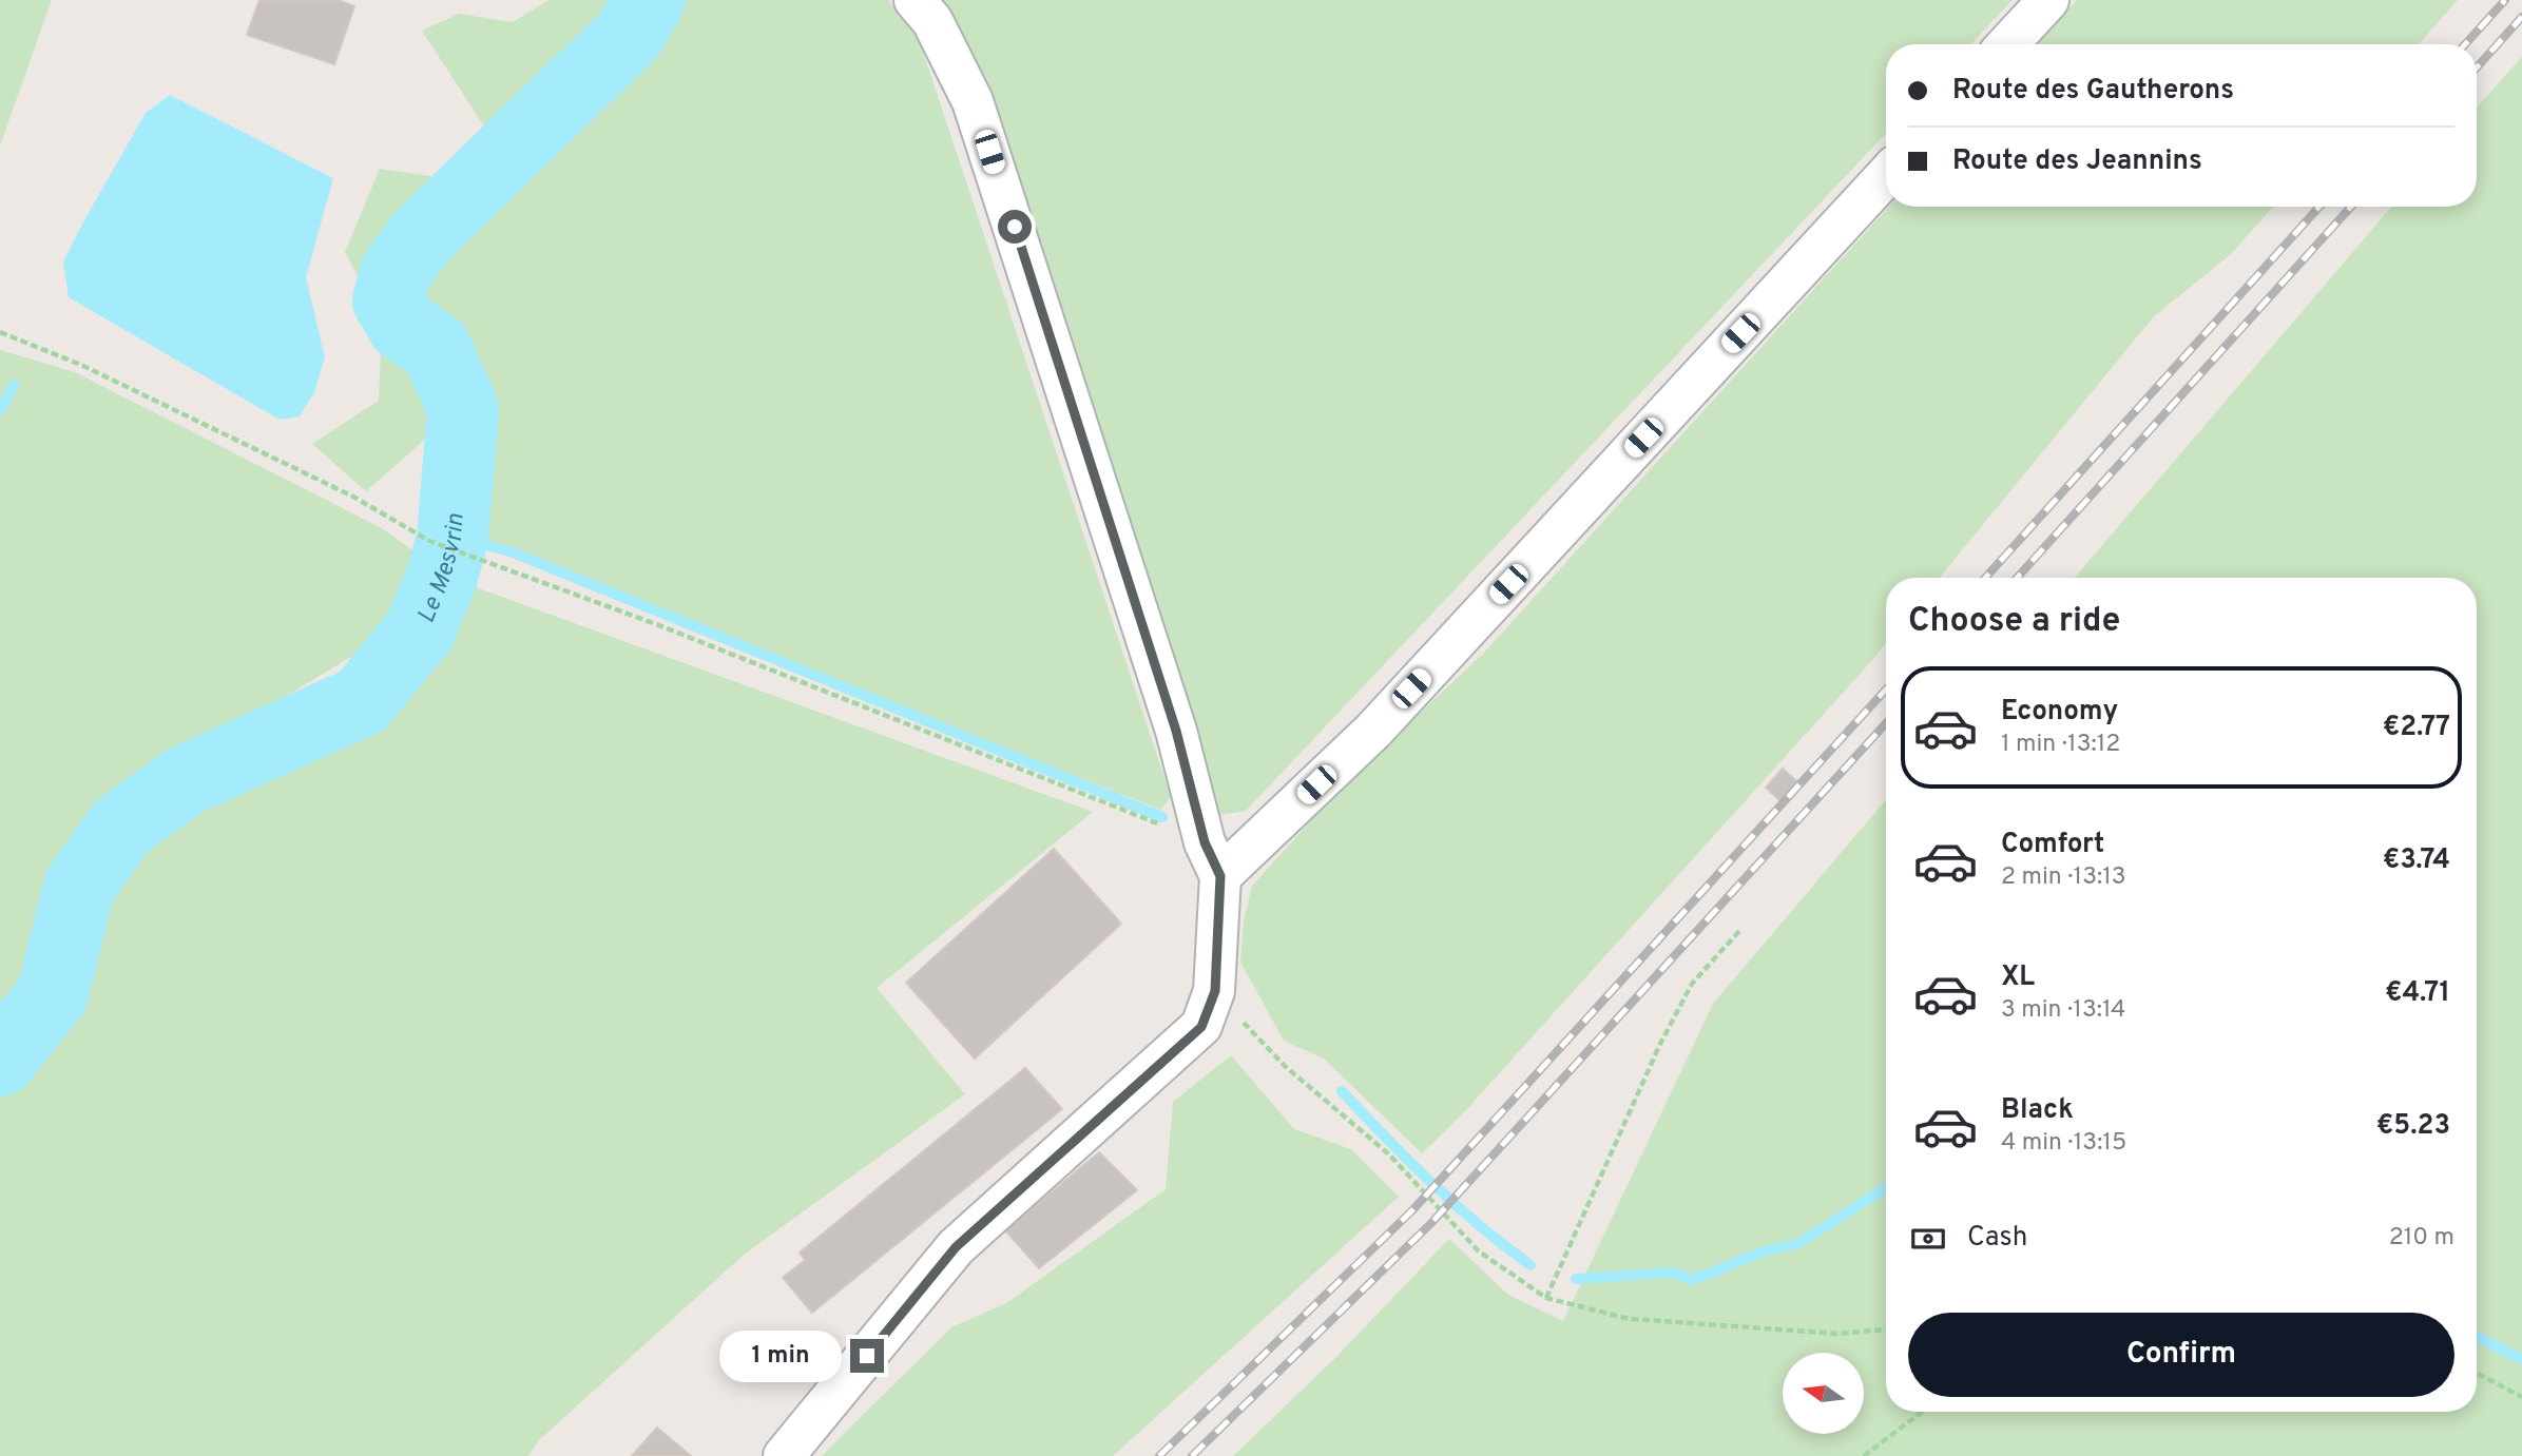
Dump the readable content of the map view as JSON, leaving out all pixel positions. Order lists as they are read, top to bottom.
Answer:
{
  "water": ["Le Mesvrin"],
  "north": "left",
  "page": {
    "banner": ["Route des Gautherons", "Route des Jeannins"],
    "heading": "Choose a ride",
    "list": [
      {
        "name": "Economy",
        "note": "1 min · 13:12",
        "value": "€2.77"
      },
      {
        "name": "Comfort",
        "note": "2 min · 13:13",
        "value": "€3.74"
      },
      {
        "name": "XL",
        "note": "3 min · 13:14",
        "value": "€4.71"
      },
      {
        "name": "Black",
        "note": "4 min · 13:15",
        "value": "€5.23"
      }
    ],
    "pay": ["Cash", "210 m"],
    "buttons": "Confirm",
    "bubble": "1 min"
  }
}
